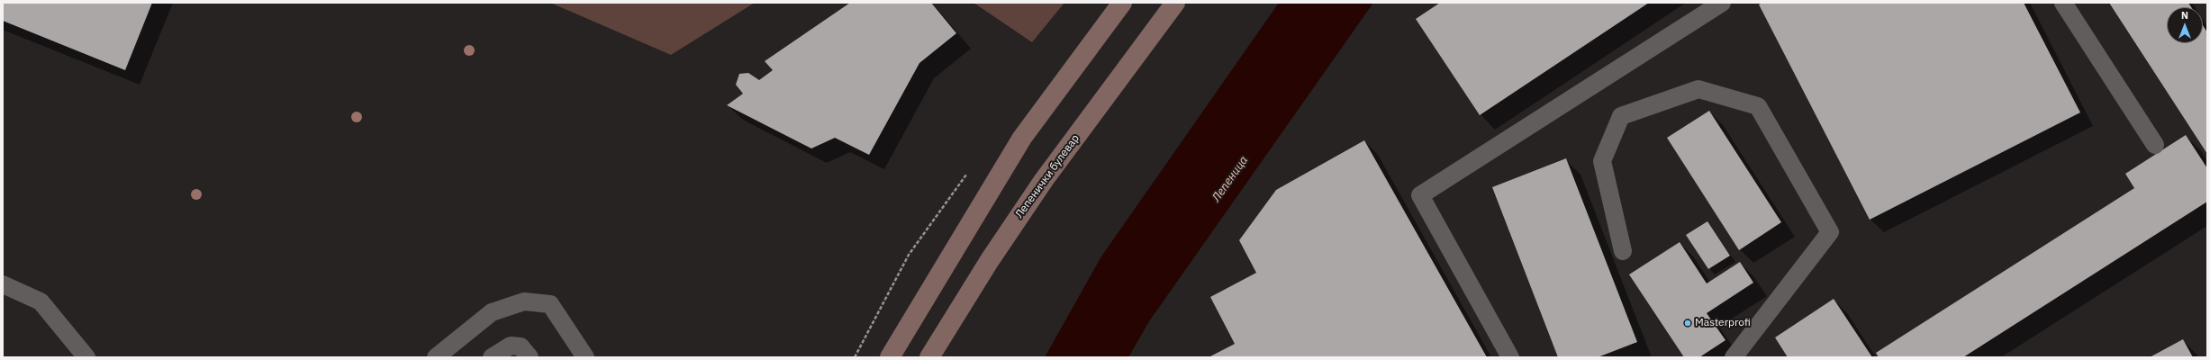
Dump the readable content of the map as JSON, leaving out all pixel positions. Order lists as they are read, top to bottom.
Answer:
{
  "streets": {
    "main road": ["Лепенички булевар"]
  },
  "water": ["Лепеница"],
  "places": ["Masterprofi"],
  "north": "top"
}
